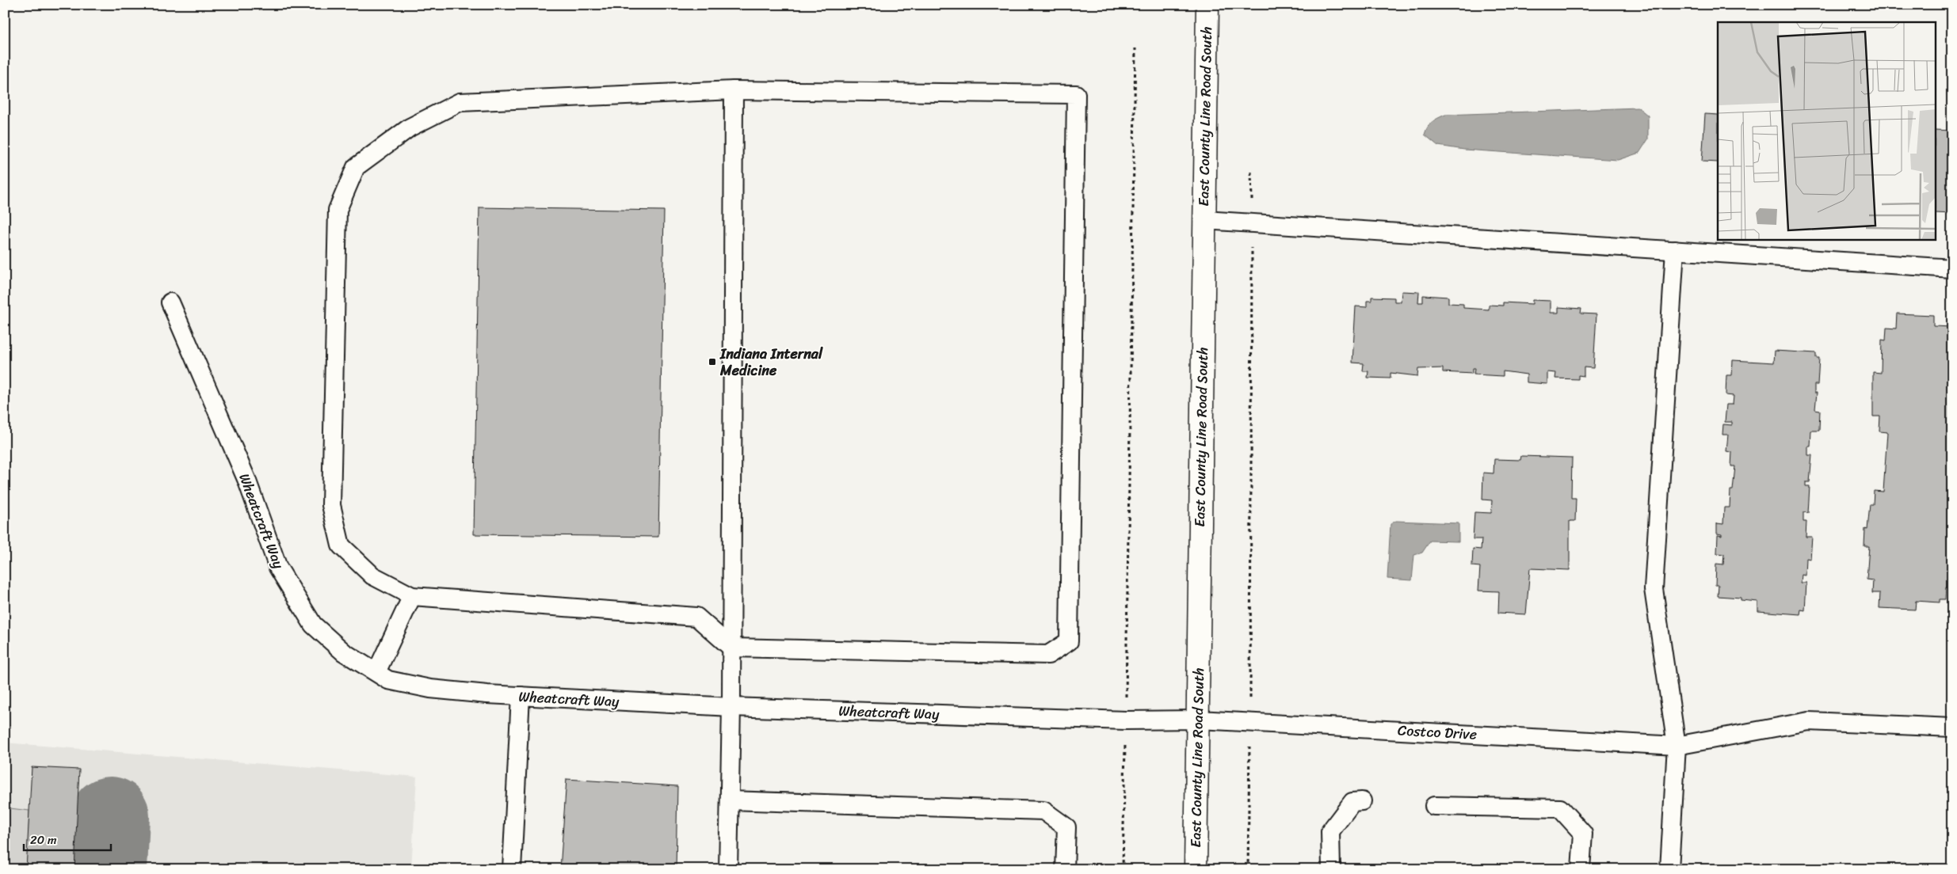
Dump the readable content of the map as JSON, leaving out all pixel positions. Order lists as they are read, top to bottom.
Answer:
{
  "streets": {
    "main road": ["East County Line Road South"],
    "lane": ["Wheatcraft Way", "Costco Drive"]
  },
  "crossings": [
    ["East County Line Road South", "Wheatcraft Way"],
    ["East County Line Road South", "Costco Drive"],
    ["Wheatcraft Way", "Costco Drive"]
  ],
  "places": {
    "transit": ["Indiana Internal Medicine"]
  },
  "scale_bar": "20 m"
}
